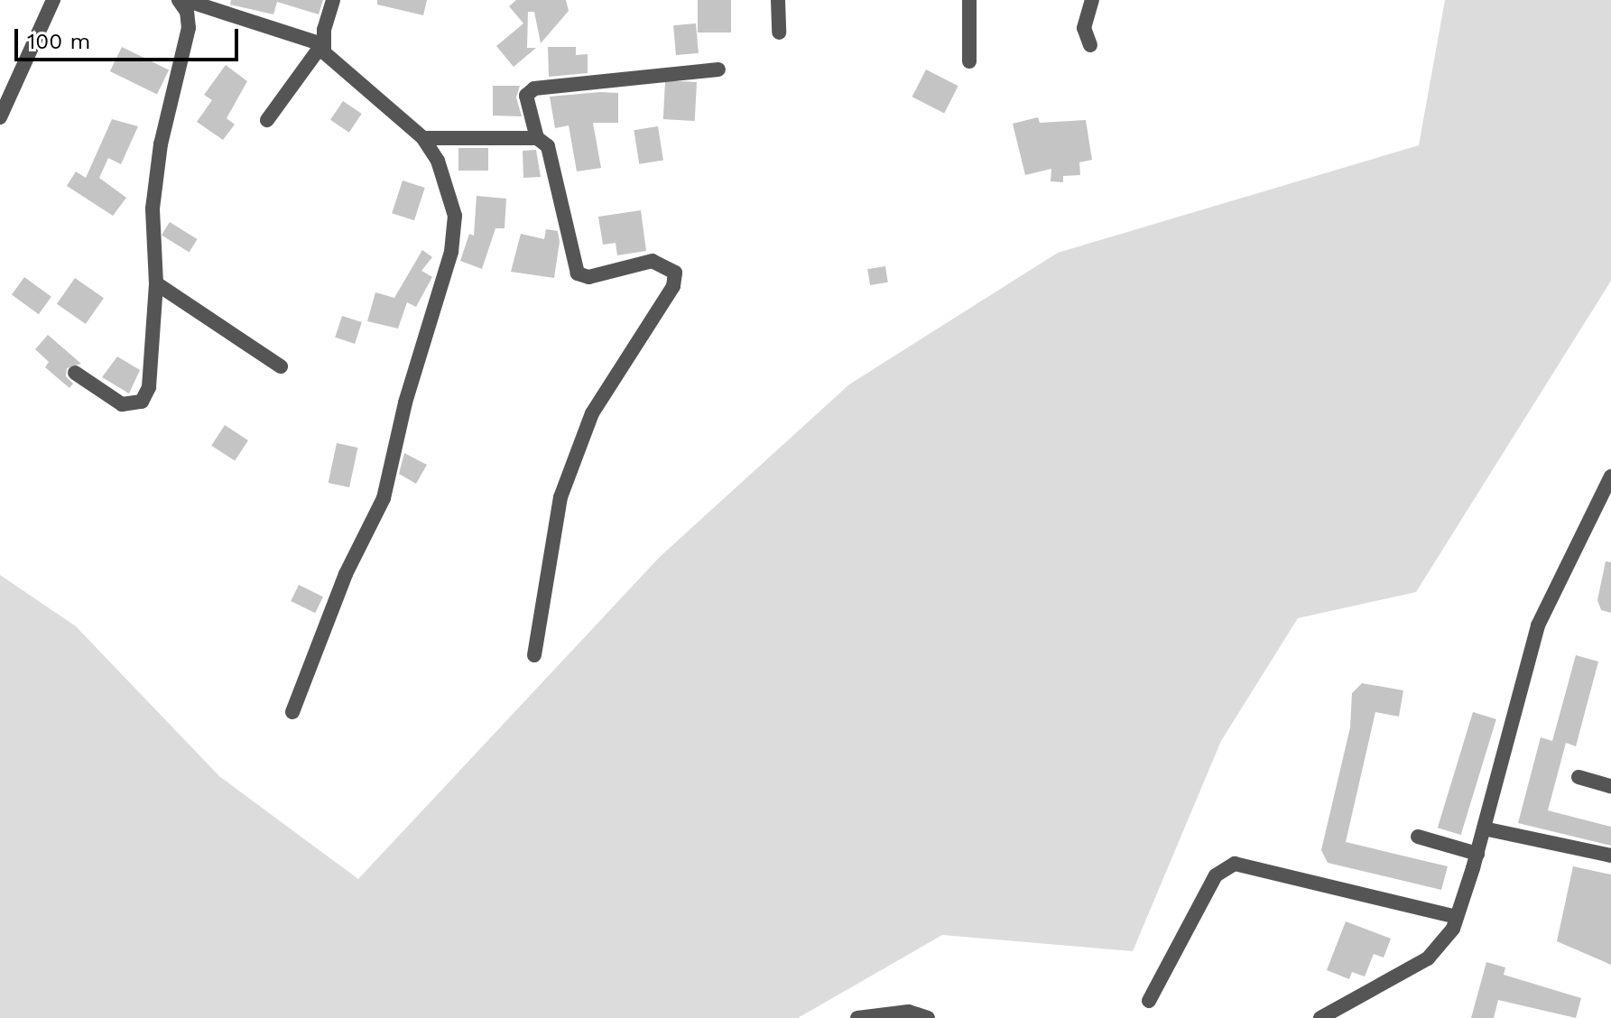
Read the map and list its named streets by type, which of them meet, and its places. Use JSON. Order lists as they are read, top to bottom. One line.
{"scale_bar":"100 m"}
